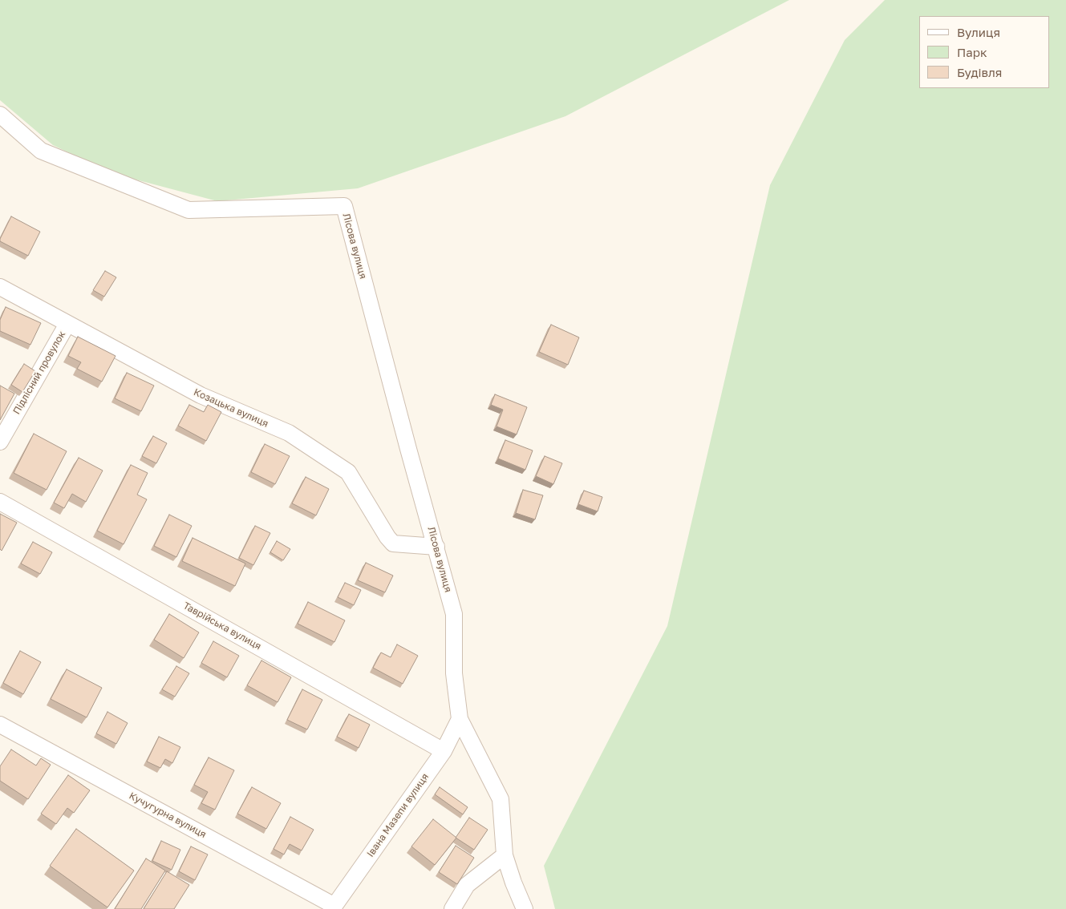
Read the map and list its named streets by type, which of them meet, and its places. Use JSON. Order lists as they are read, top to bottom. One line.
{"streets":{"street":["Лісова вулиця","Підлісний провулок","Козацька вулиця","Таврійська вулиця","Кучугурна вулиця","Івана Мазепи вулиця"]},"crossings":[["Лісова вулиця","Козацька вулиця"],["Лісова вулиця","Івана Мазепи вулиця"],["Підлісний провулок","Козацька вулиця"],["Таврійська вулиця","Івана Мазепи вулиця"],["Кучугурна вулиця","Івана Мазепи вулиця"]],"legend":["Вулиця","Парк","Будівля"]}
